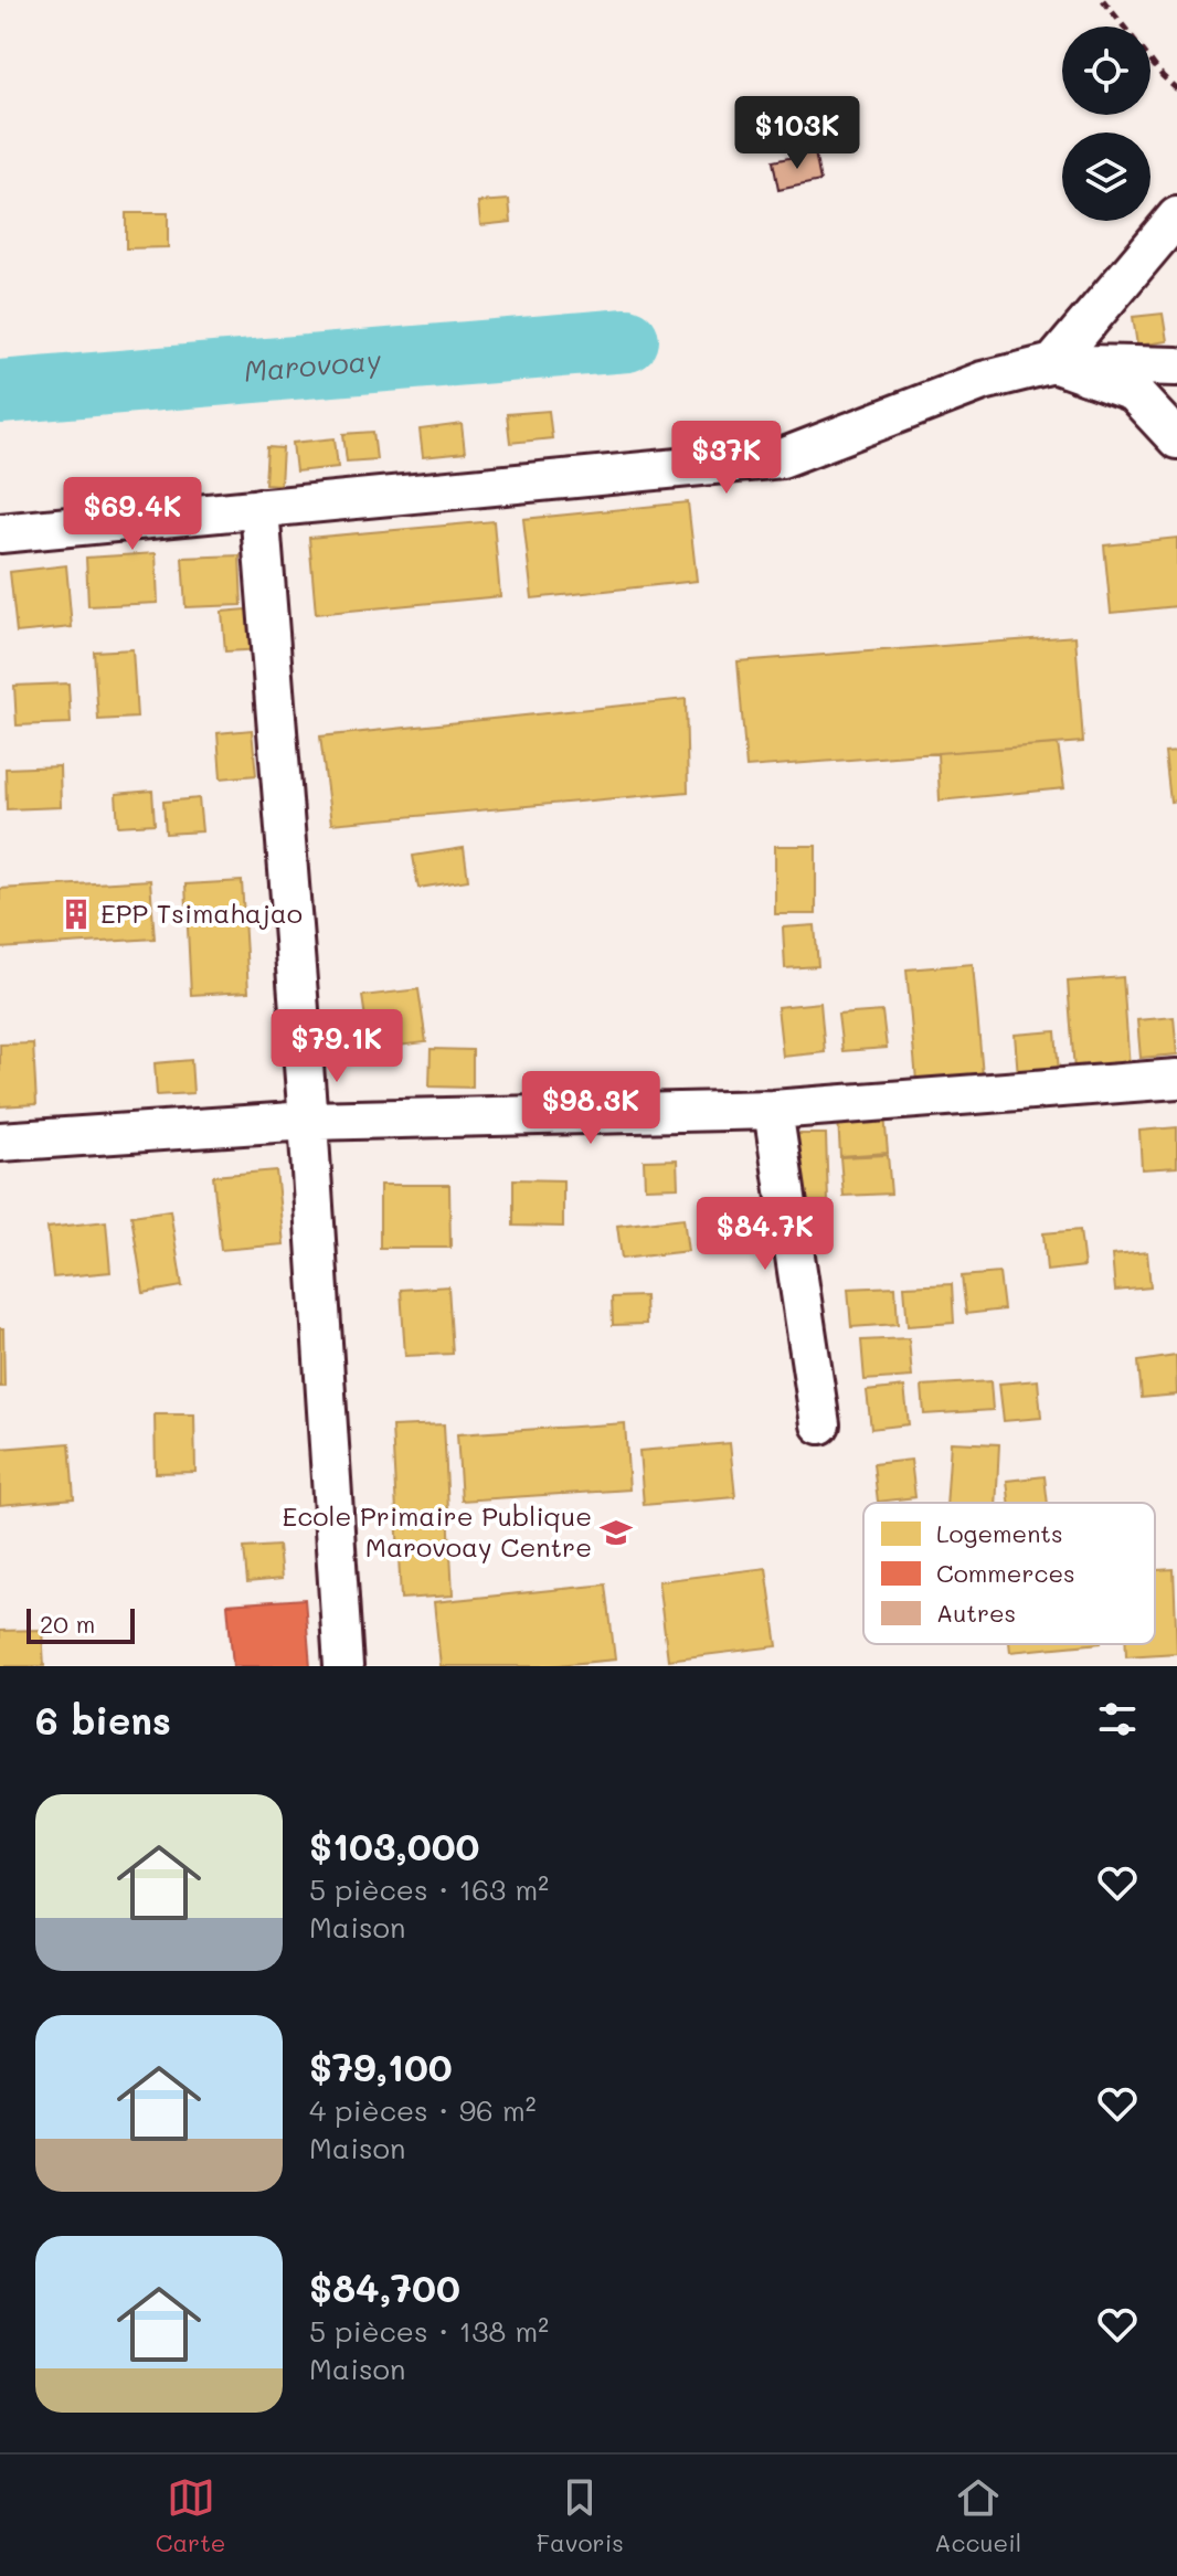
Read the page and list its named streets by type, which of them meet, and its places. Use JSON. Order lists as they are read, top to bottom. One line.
{"water":["Marovoay"],"places":{"building":["EPP Tsimahajao"],"school or university":["Ecole Primaire Publique Marovoay Centre"]},"legend":["Logements","Commerces","Autres"],"scale_bar":"20 m","page":{"price":["$103K","$37K","$69.4K","$79.1K","$98.3K","$84.7K"],"scale":"20 m","heading":"6 biens","list":[{"name":"$103,000","note":"5 pièces · 163 m² · Maison"},{"name":"$79,100","note":"4 pièces · 96 m² · Maison"},{"name":"$84,700","note":"5 pièces · 138 m² · Maison"}],"tabs":["Carte","Favoris","Accueil"]}}
